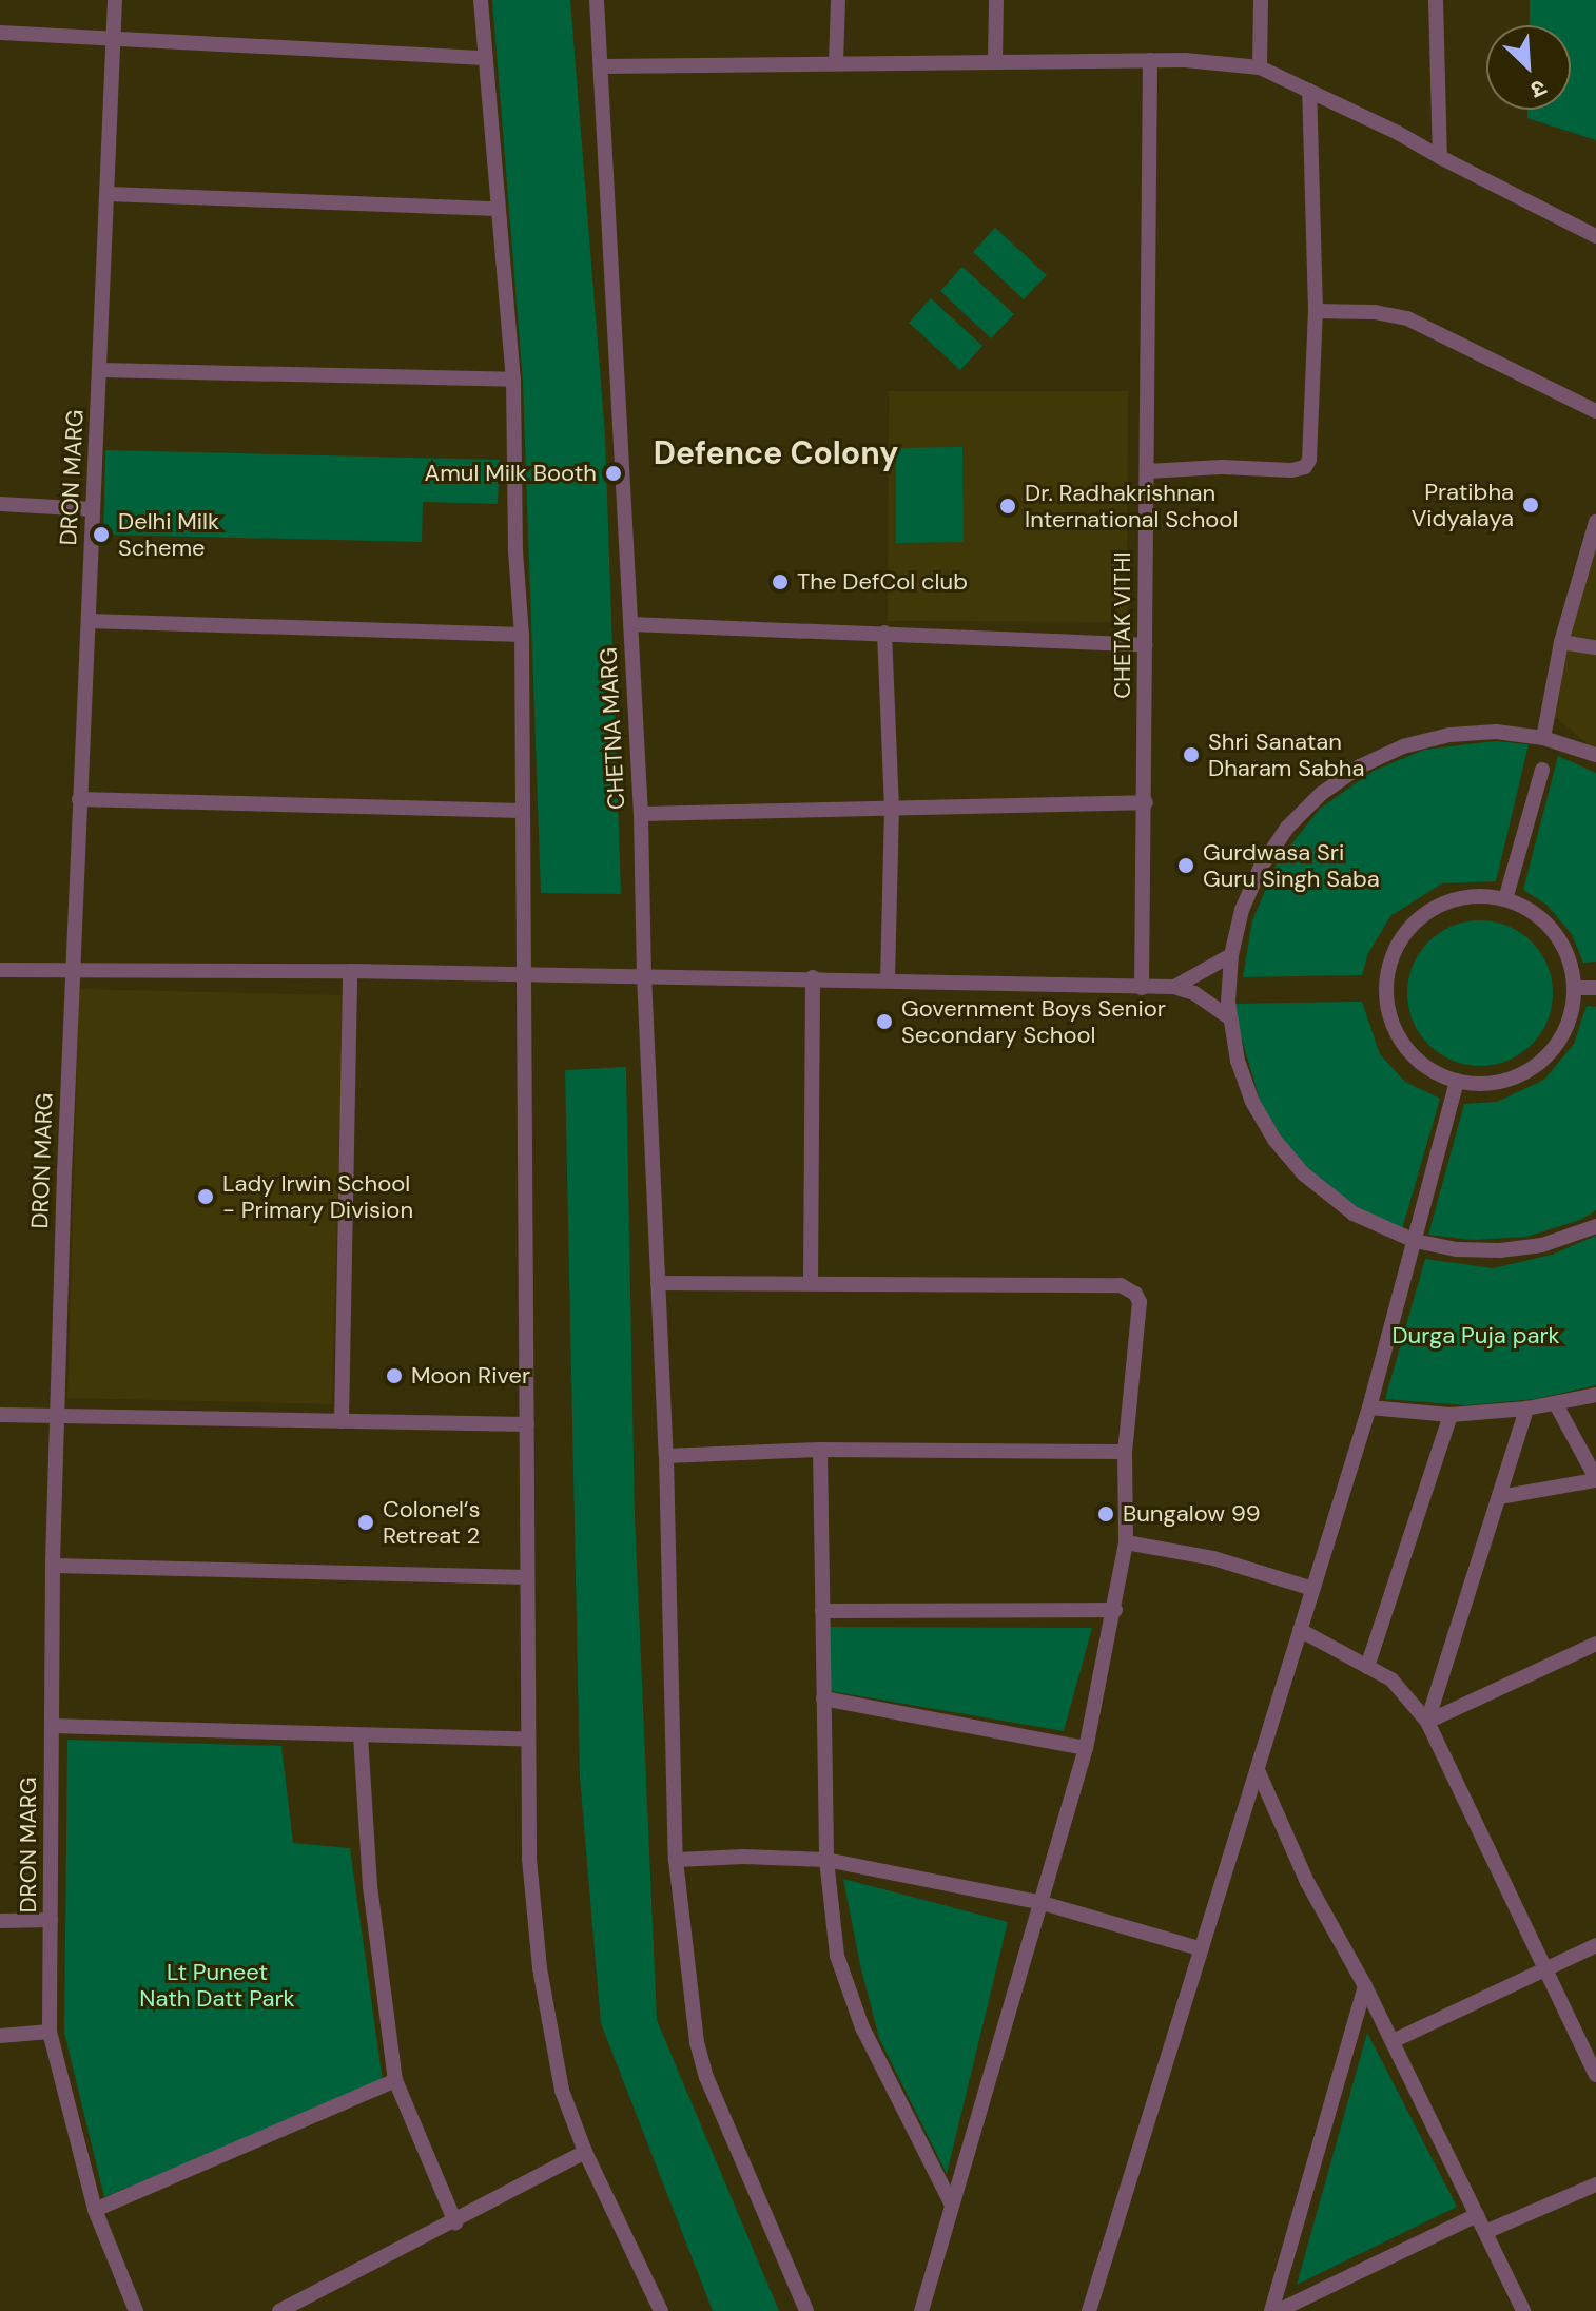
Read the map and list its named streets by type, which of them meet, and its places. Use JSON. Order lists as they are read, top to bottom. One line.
{"streets":{"street":["DRON MARG","CHETAK VITHI","CHETNA MARG"]},"districts":["Defence Colony"],"parks":["Durga Puja park","Lt Puneet Nath Datt Park"],"places":["Amul Milk Booth","Pratibha Vidyalaya","Dr. Radhakrishnan International School","Delhi Milk Scheme","The DefCol club","Shri Sanatan Dharam Sabha","Gurdwasa Sri Guru Singh Saba","Government Boys Senior Secondary School","Lady Irwin School - Primary Division","Moon River","Bungalow 99","Colonel‘s Retreat 2"],"north":"bottom right"}
